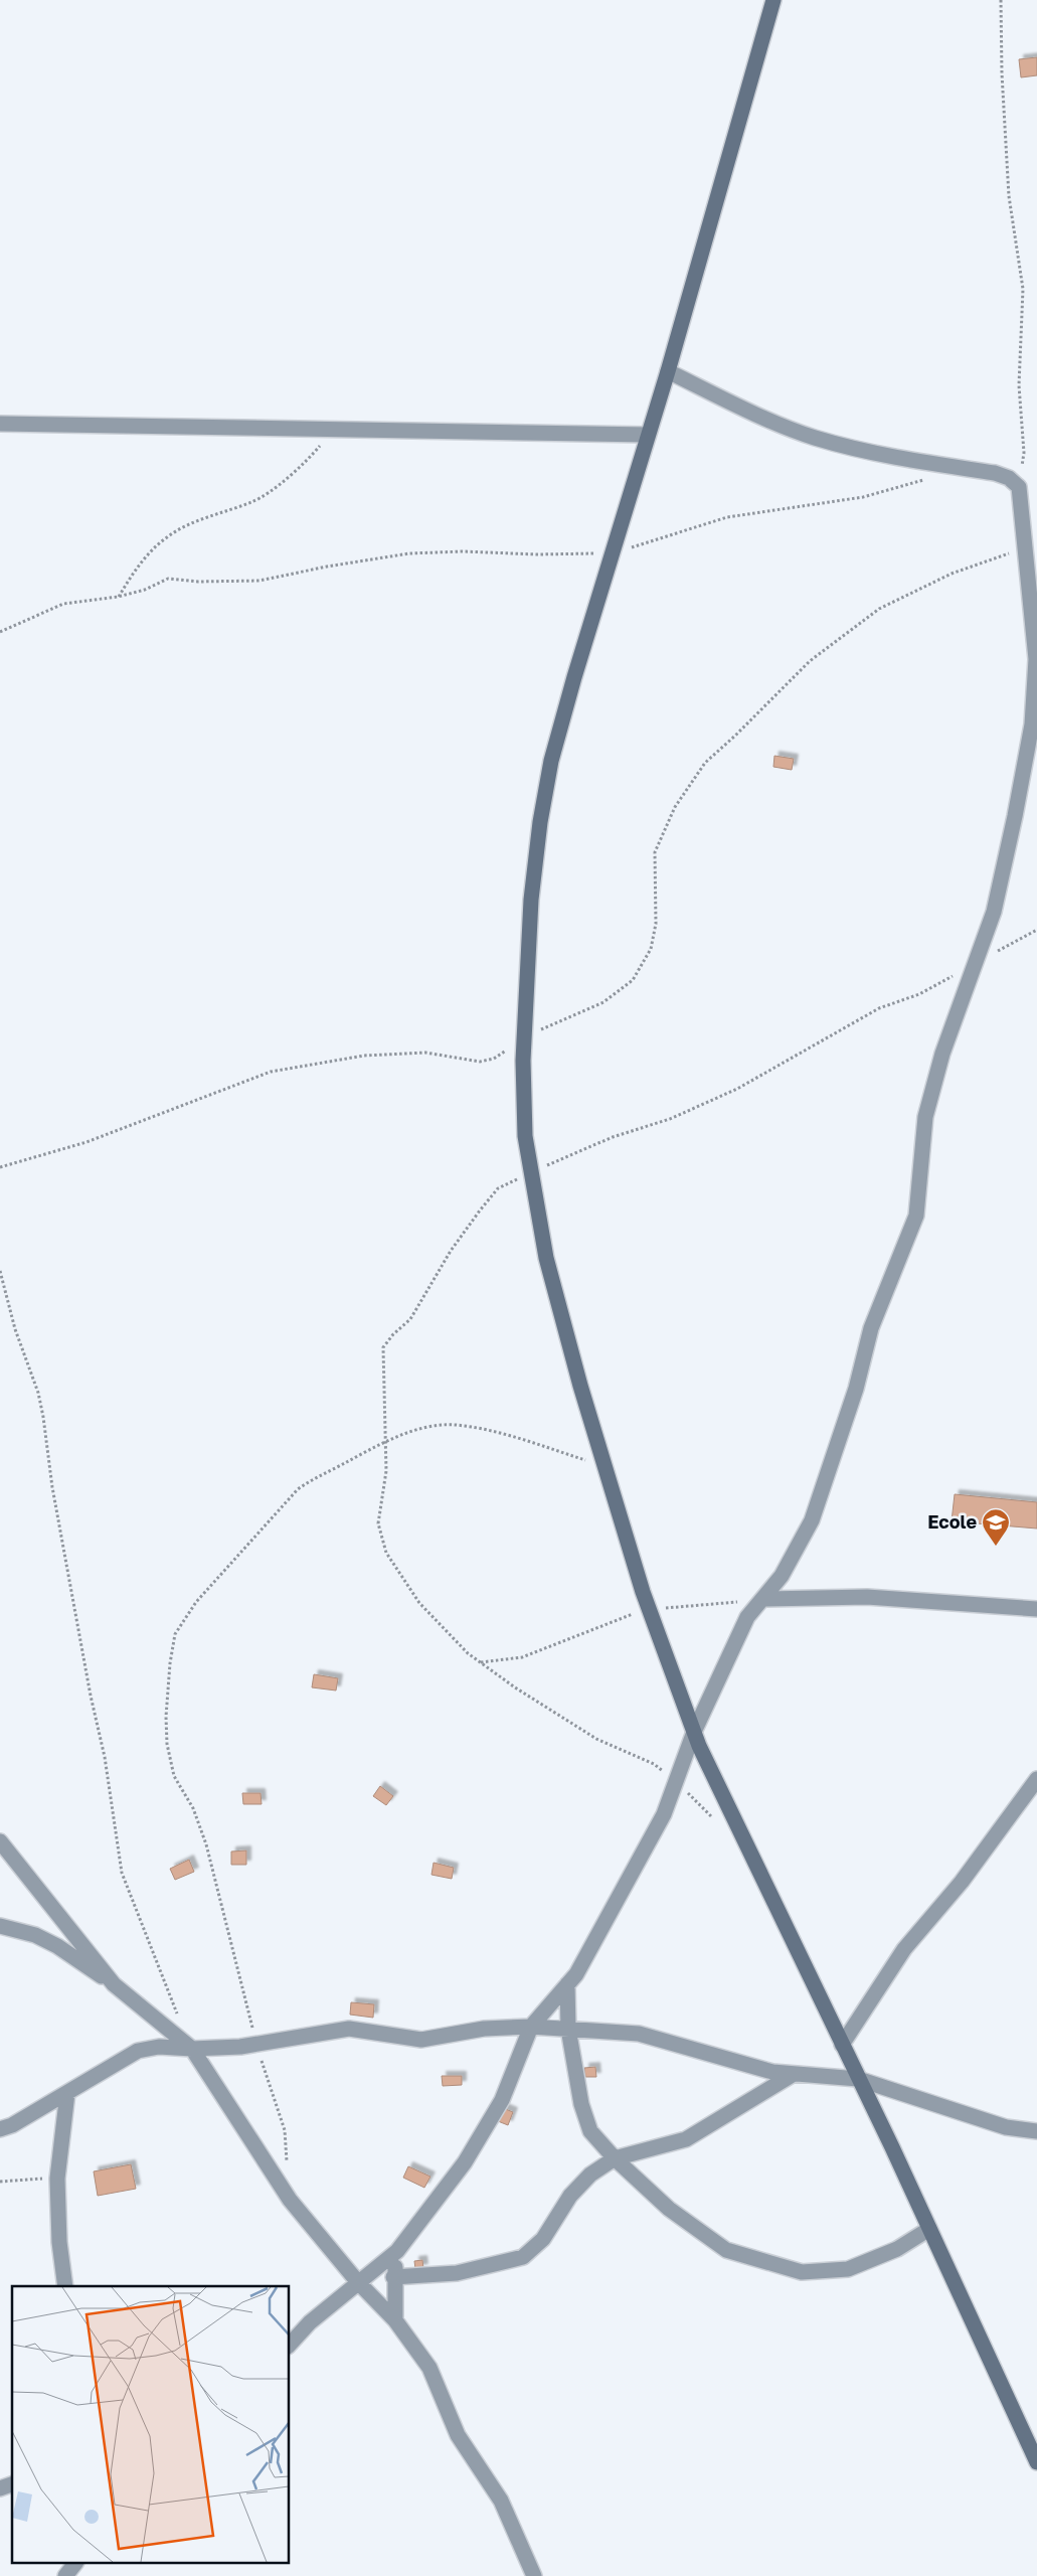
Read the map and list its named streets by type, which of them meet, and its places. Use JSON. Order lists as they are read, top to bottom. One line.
{"places":{"school or university":["Ecole"]}}
